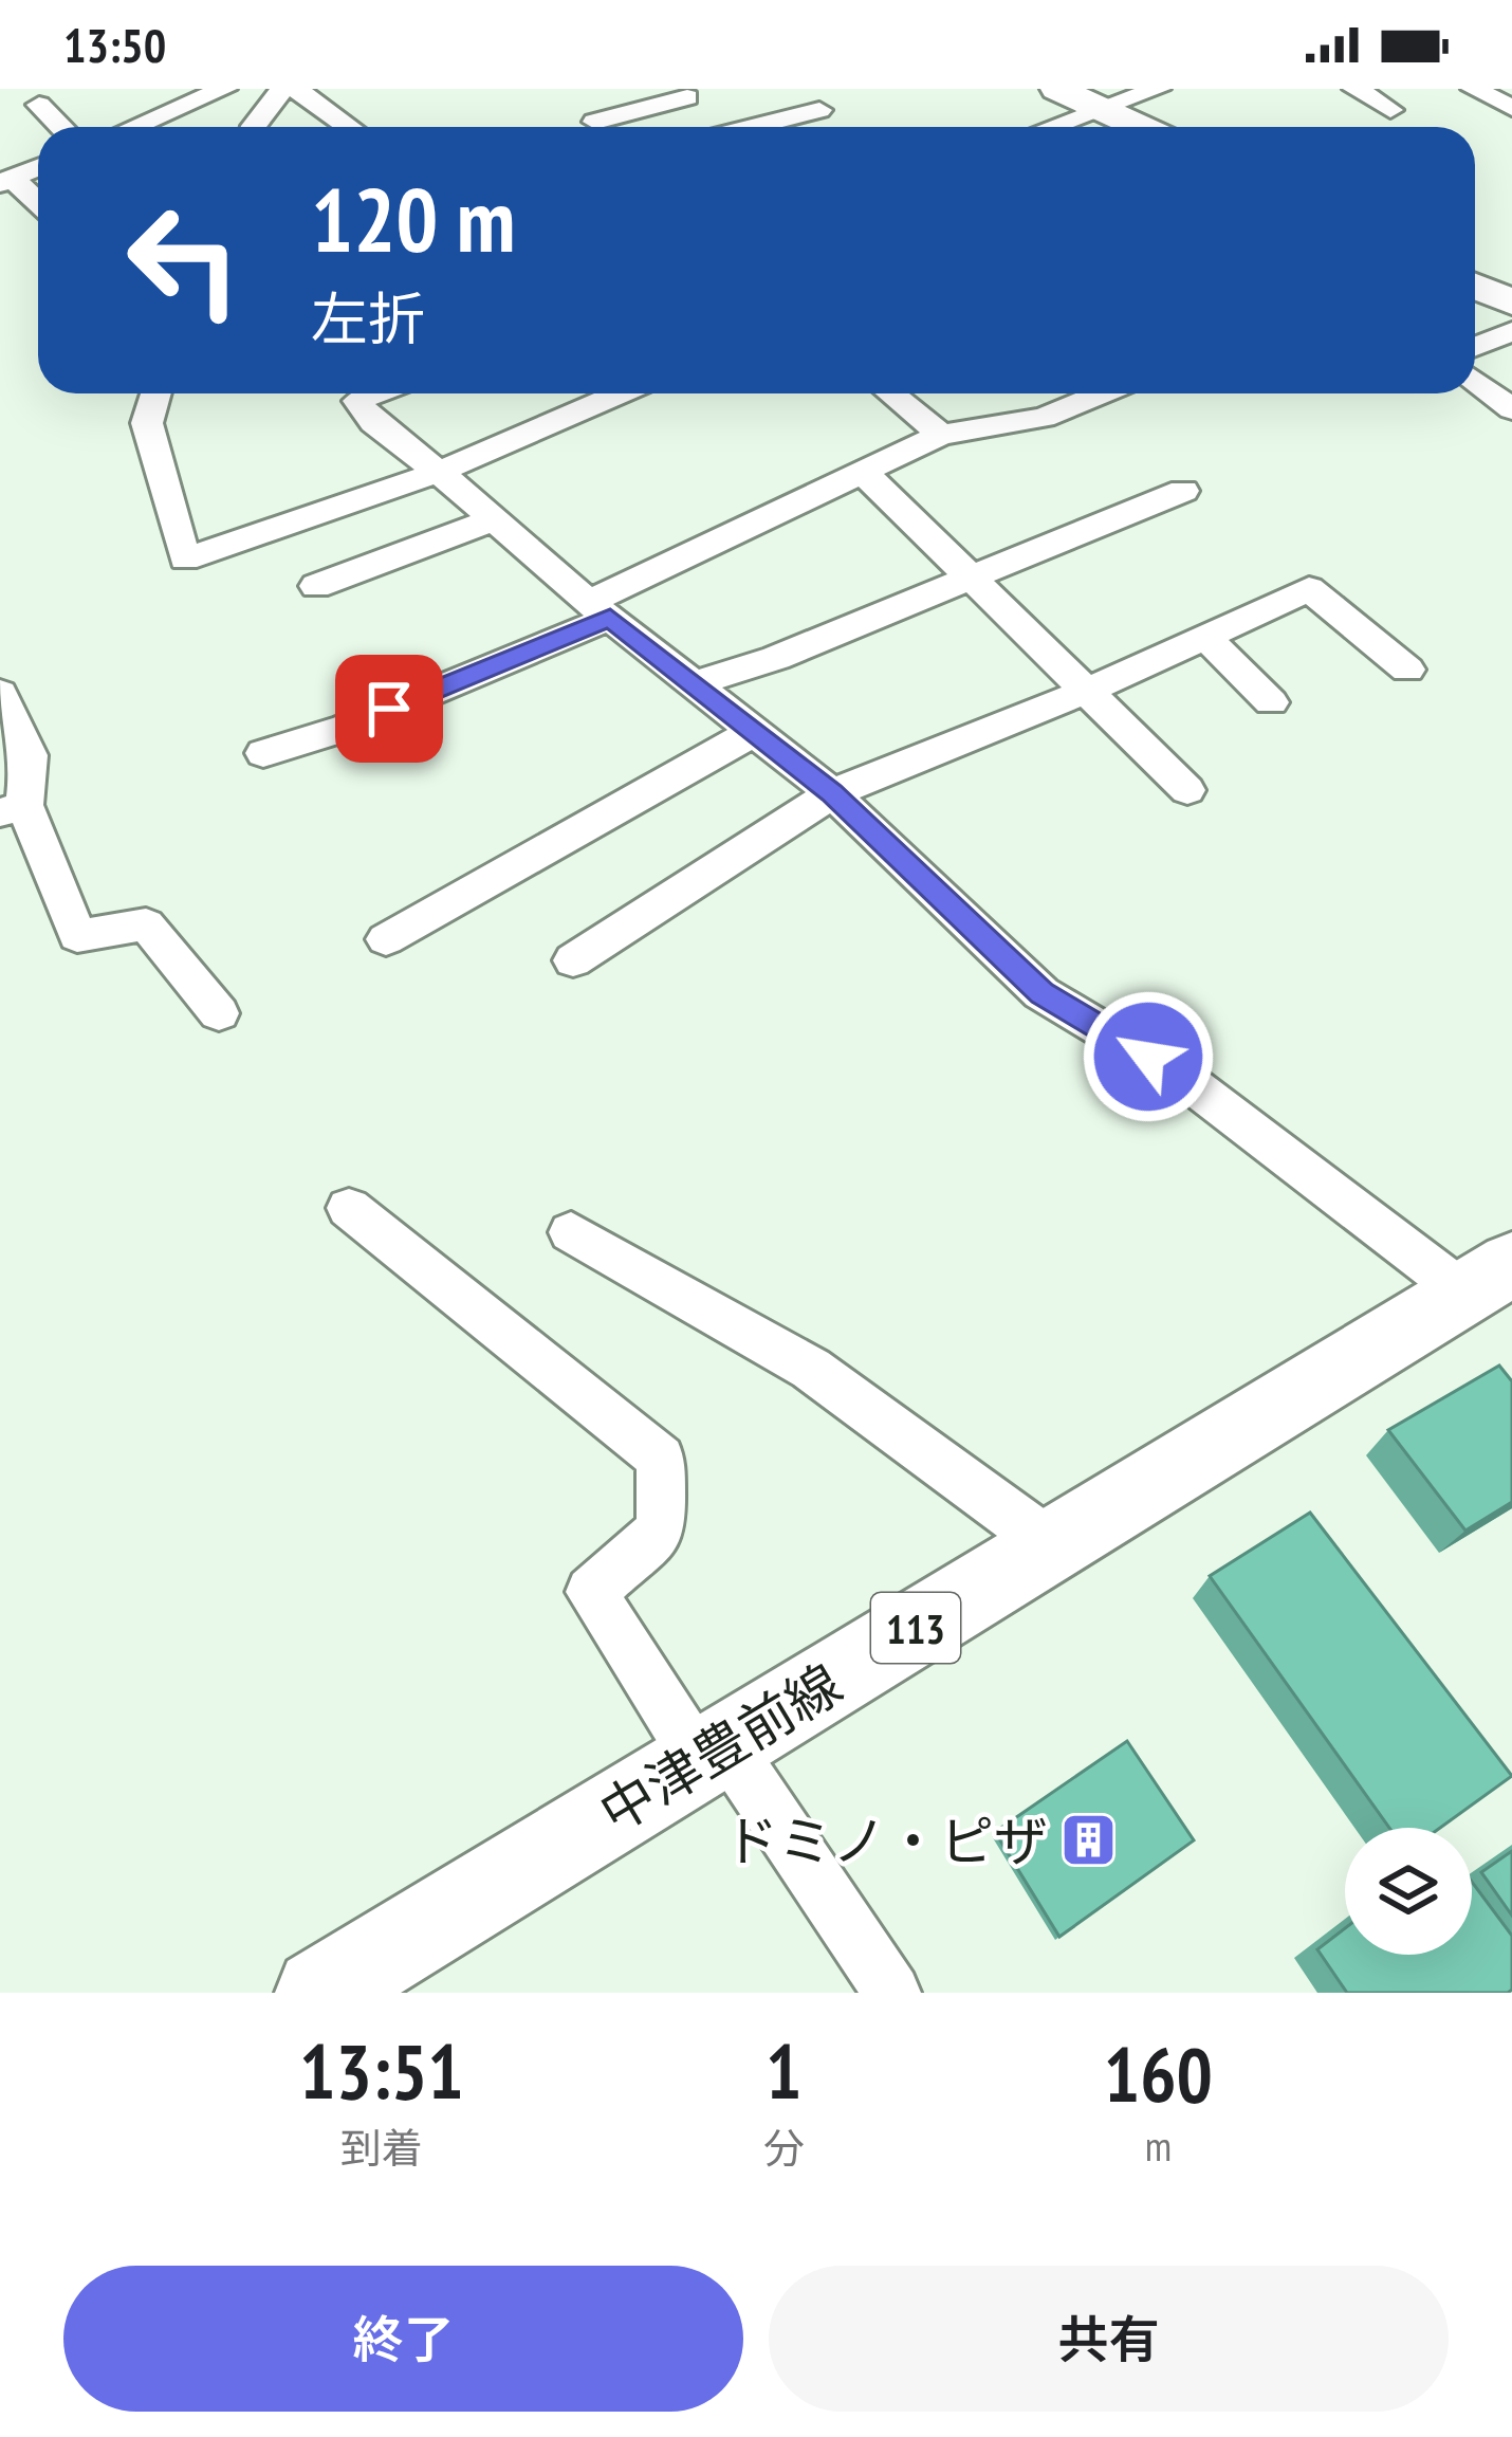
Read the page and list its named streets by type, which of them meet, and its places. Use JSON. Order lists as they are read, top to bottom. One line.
{"streets":{"main road":["113","中津豊前線"]},"places":{"building":["ドミノ・ピザ"]},"page":{"status":"13:50","turn":["120 m","左折"],"eta":["13:51","到着","1","分","160","m"],"buttons":["終了","共有"]}}
